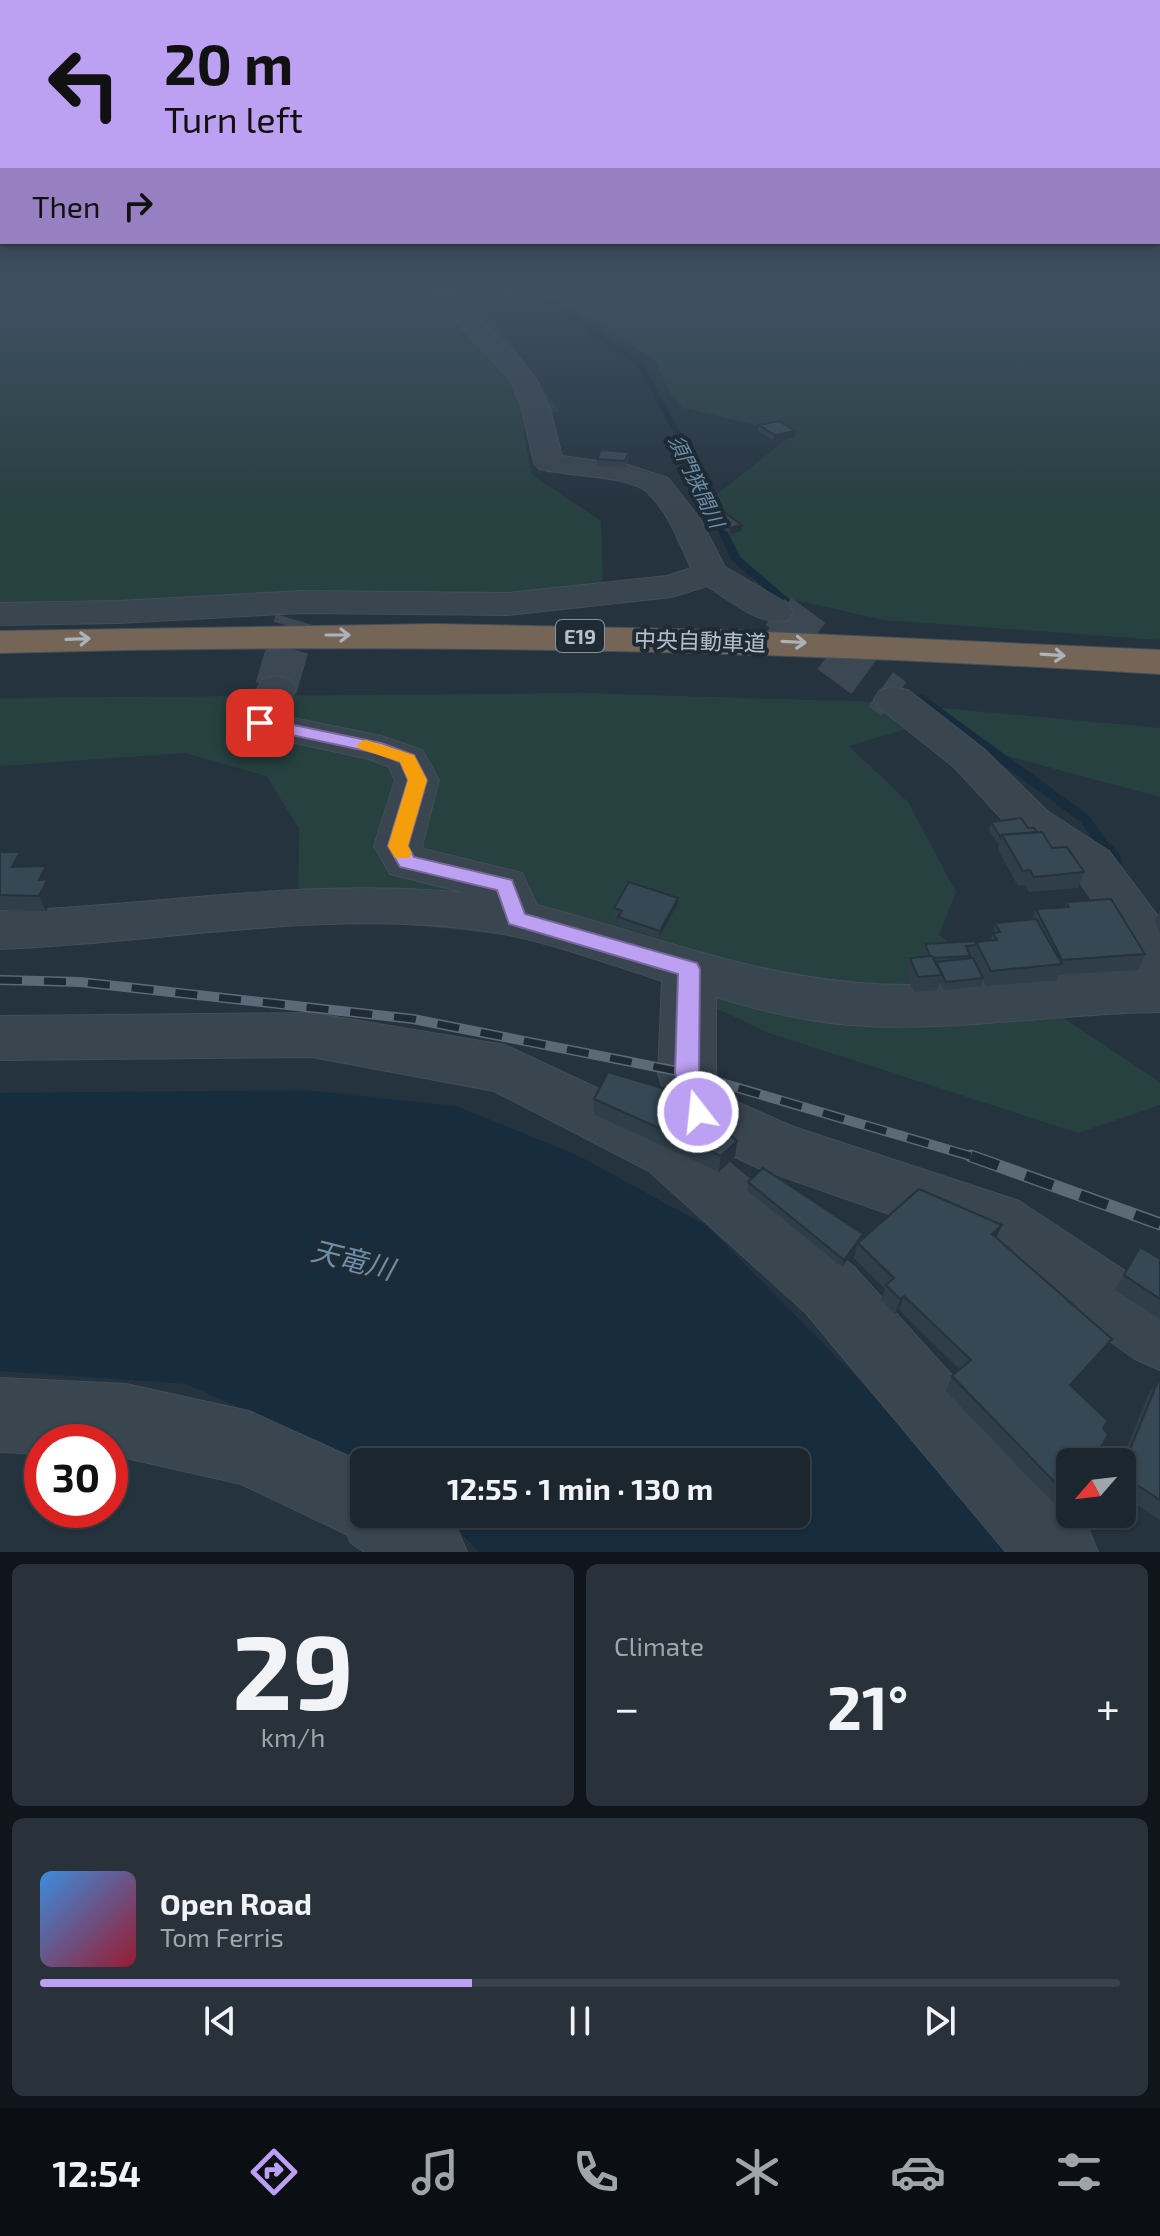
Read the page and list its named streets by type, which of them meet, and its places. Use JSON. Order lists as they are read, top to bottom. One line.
{"streets":{"highway":["E19","中央自動車道"]},"water":["須門狭間川","天竜川"],"north":"bottom left","page":{"turn":["20 m","Turn left"],"then":"Then","limit":"30","trip":"12:55 · 1 min · 130 m","tile":[["29","km/h"],"Climate"],"heat":["−","21°","+"],"song":["Open Road","Tom Ferris"],"tabs":"12:54"}}
